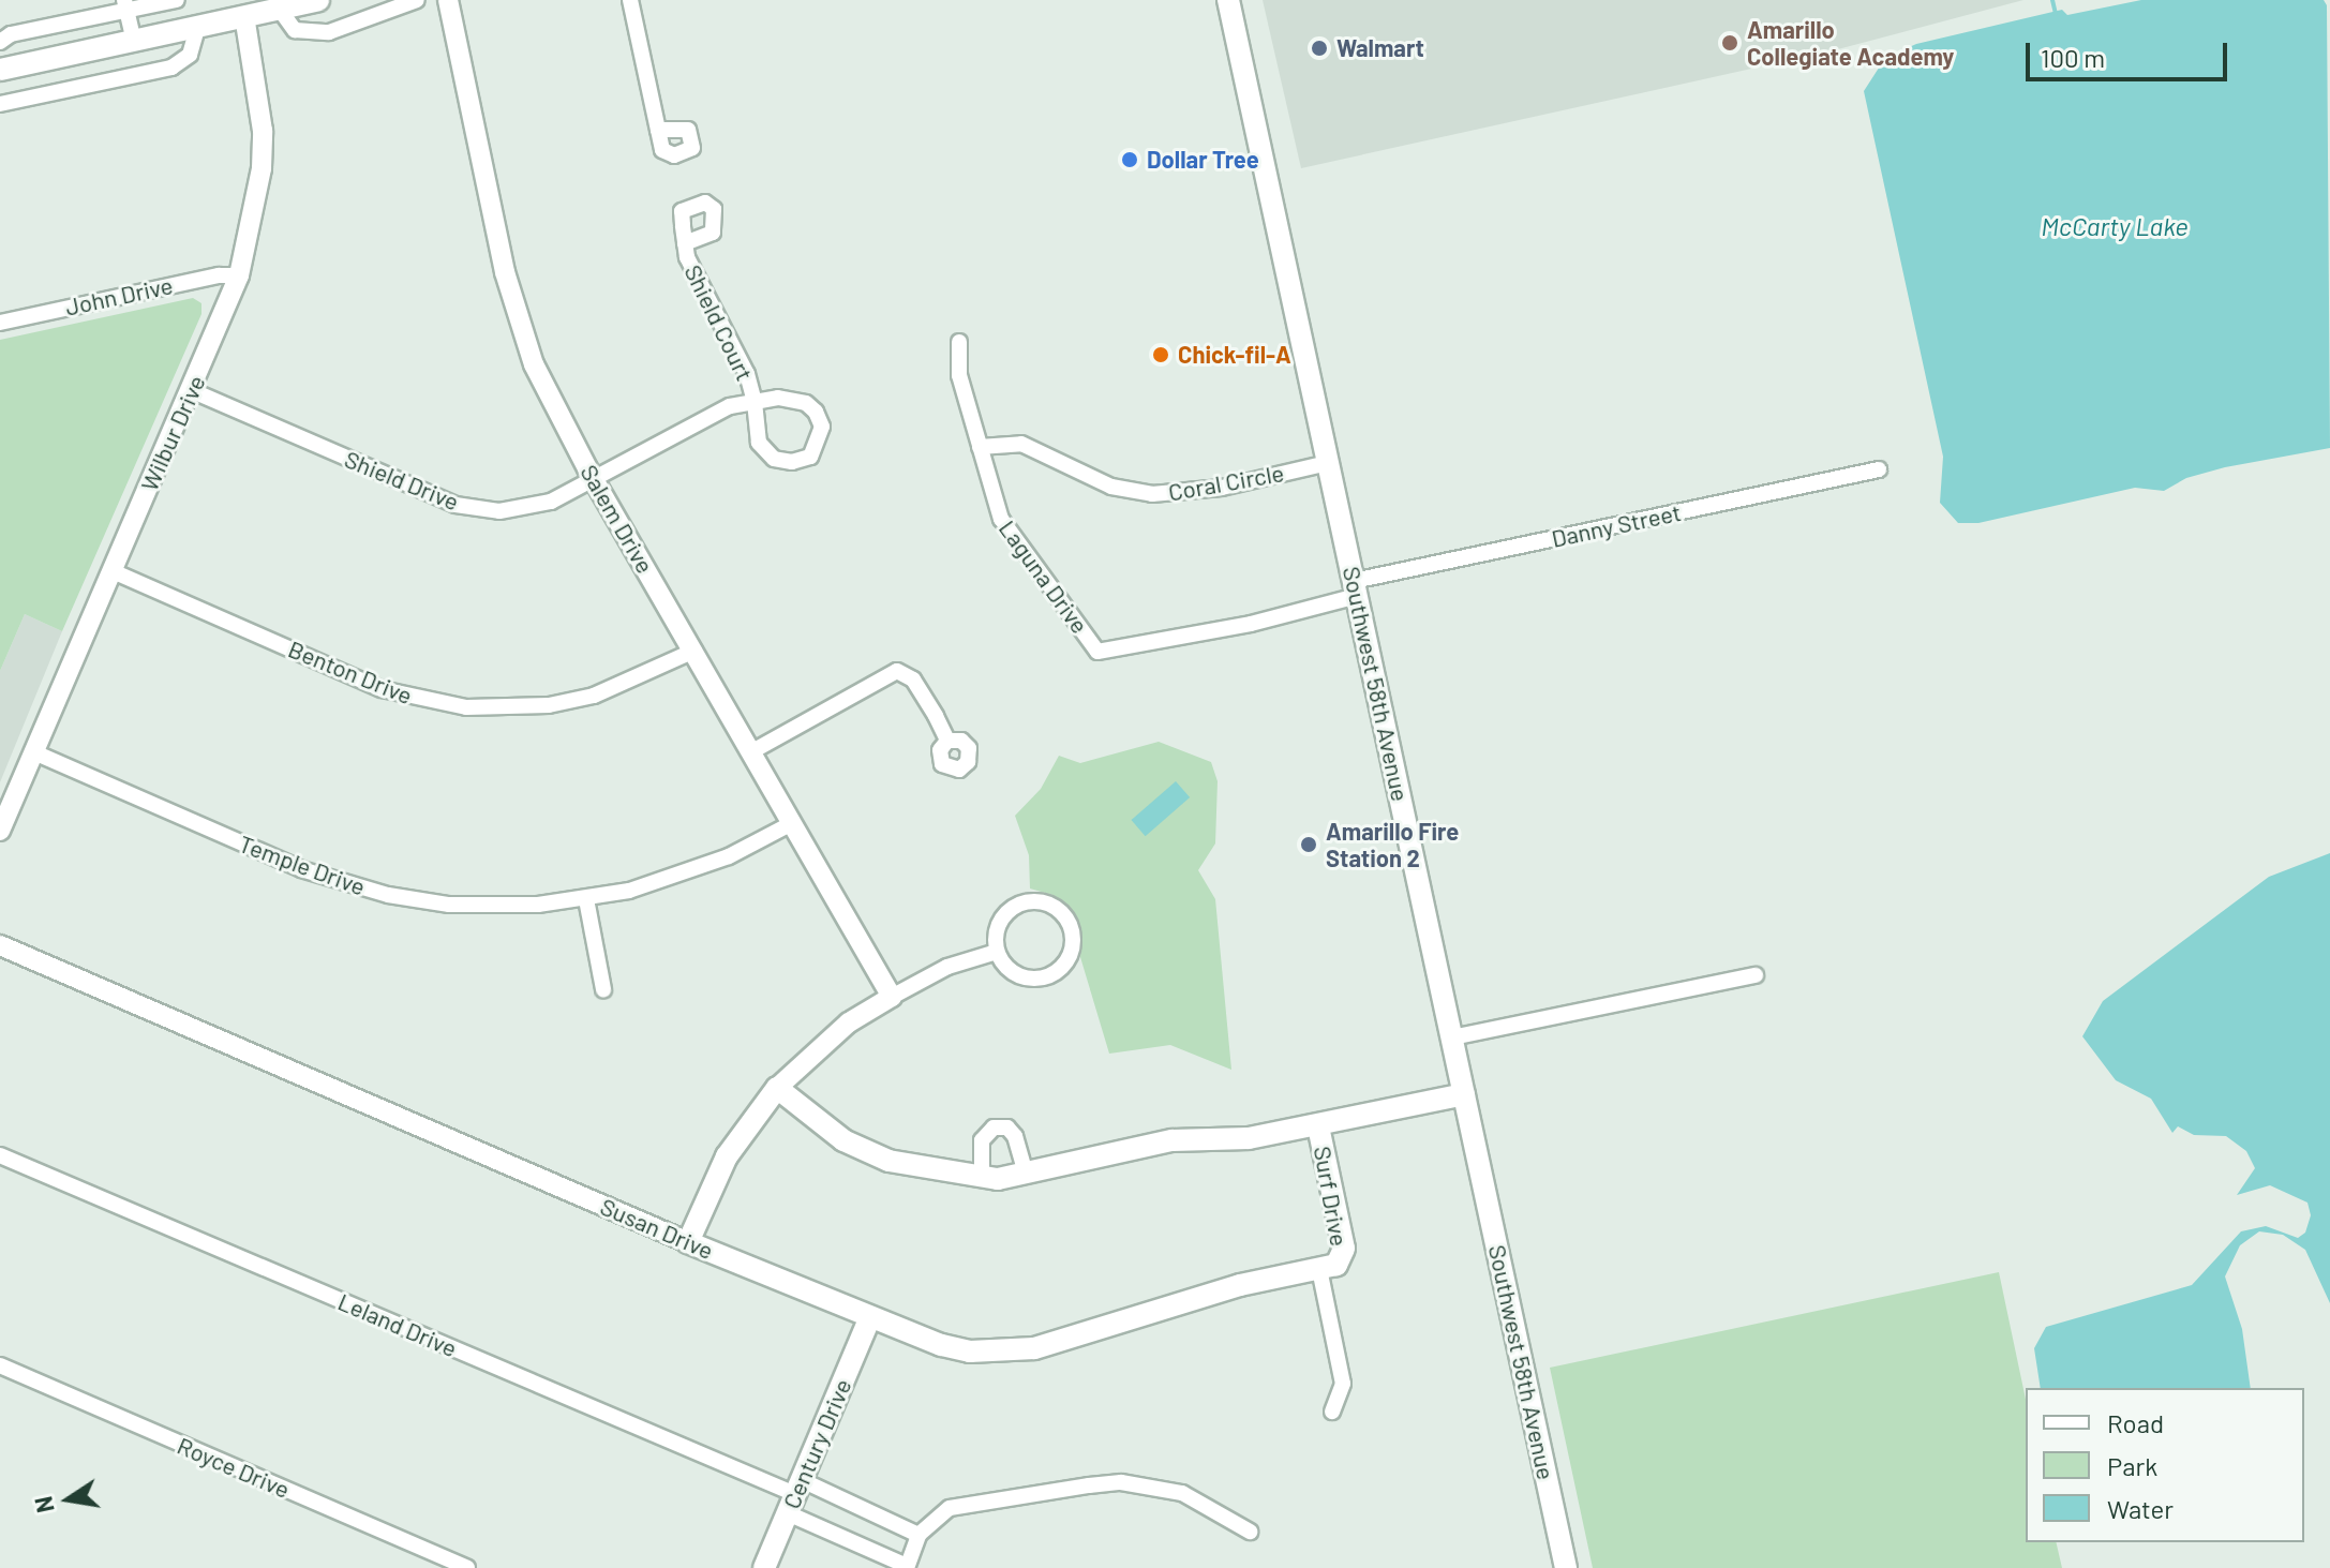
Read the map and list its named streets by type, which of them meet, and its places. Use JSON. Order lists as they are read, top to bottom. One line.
{"streets":{"main road":["Southwest 58th Avenue","Surf Drive","Susan Drive","Century Drive"],"street":["John Drive","Shield Court","Wilbur Drive","Shield Drive","Coral Circle","Salem Drive","Danny Street","Laguna Drive","Benton Drive","Temple Drive","Leland Drive","Royce Drive"]},"crossings":[["John Drive","Wilbur Drive"],["Shield Court","Shield Drive"],["Wilbur Drive","Shield Drive"],["Wilbur Drive","Benton Drive"],["Wilbur Drive","Temple Drive"],["Shield Drive","Salem Drive"],["Coral Circle","Laguna Drive"],["Coral Circle","Southwest 58th Avenue"],["Salem Drive","Benton Drive"],["Salem Drive","Temple Drive"],["Danny Street","Laguna Drive"],["Danny Street","Southwest 58th Avenue"],["Laguna Drive","Southwest 58th Avenue"],["Surf Drive","Susan Drive"],["Susan Drive","Century Drive"],["Leland Drive","Century Drive"]],"water":["McCarty Lake"],"places":["Amarillo Collegiate Academy","Walmart","Dollar Tree","Chick-fil-A","Amarillo Fire Station 2"],"legend":["Road","Park","Water"],"scale_bar":"100 m","north":"left"}
